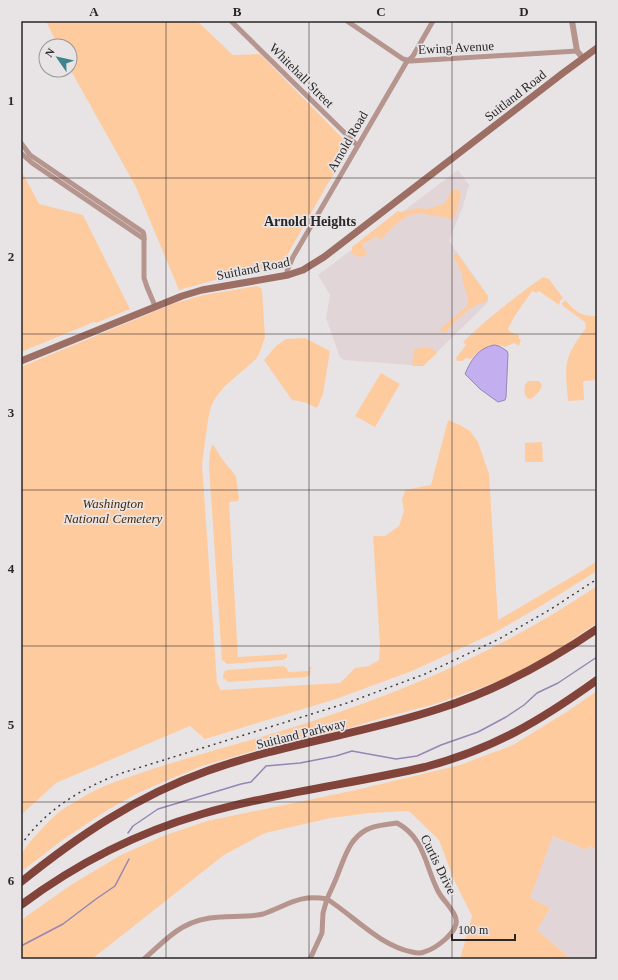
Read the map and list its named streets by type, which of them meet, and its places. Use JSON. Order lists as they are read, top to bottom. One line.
{"streets":{"highway":["Suitland Parkway"],"main road":["Suitland Road"],"street":["Ewing Avenue","Whitehall Street","Arnold Road","Curtis Drive"]},"crossings":[["Ewing Avenue","Arnold Road"],["Whitehall Street","Arnold Road"],["Suitland Road","Arnold Road"]],"districts":["Arnold Heights"],"parks":["Washington National Cemetery"],"scale_bar":"100 m","north":"top left","grid":{"columns":["A","B","C","D"],"rows":["1","2","3","4","5","6"]}}
